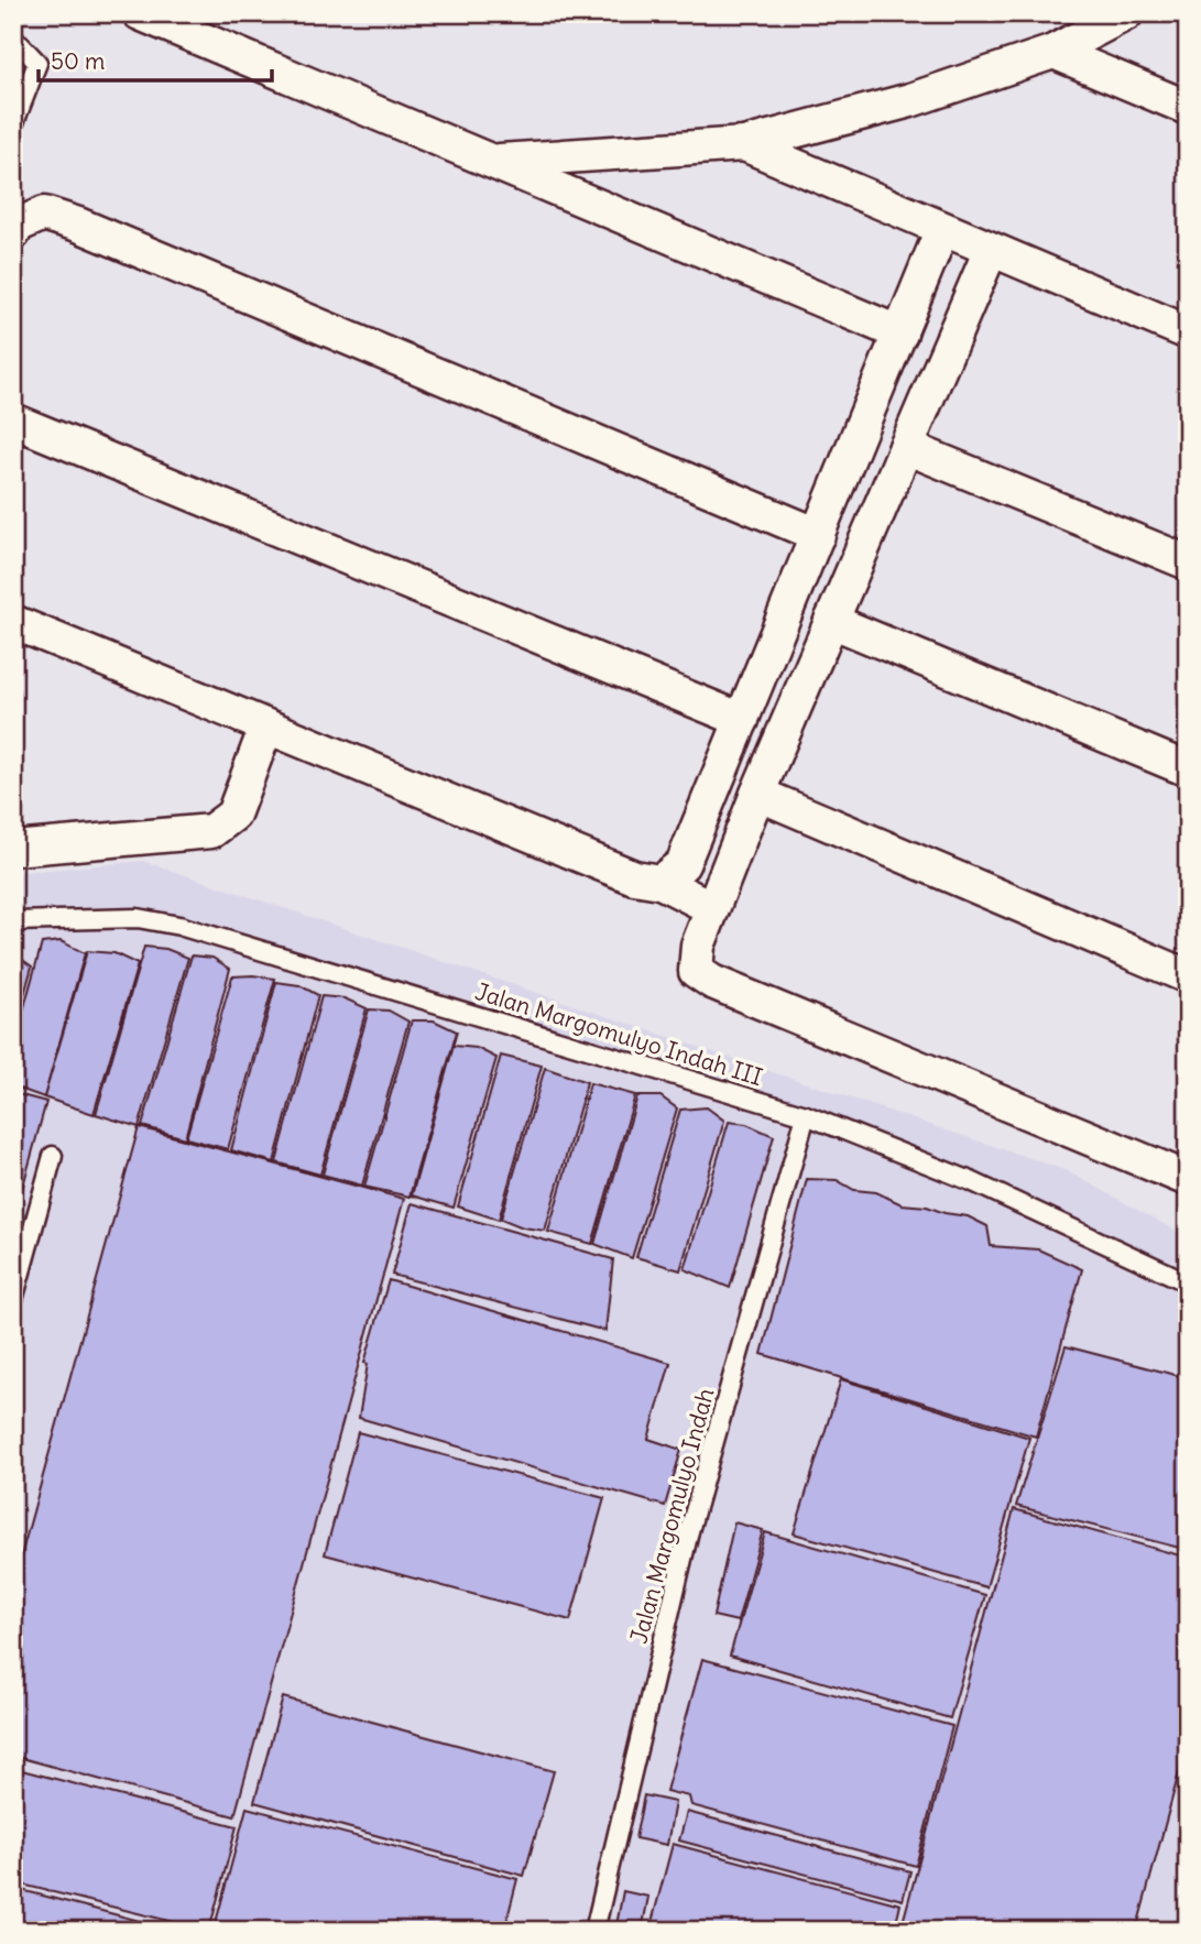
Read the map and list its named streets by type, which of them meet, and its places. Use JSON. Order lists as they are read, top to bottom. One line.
{"streets":{"lane":["Jalan Margomulyo Indah III","Jalan Margomulyo Indah"]},"crossings":[["Jalan Margomulyo Indah III","Jalan Margomulyo Indah"]],"scale_bar":"50 m"}
